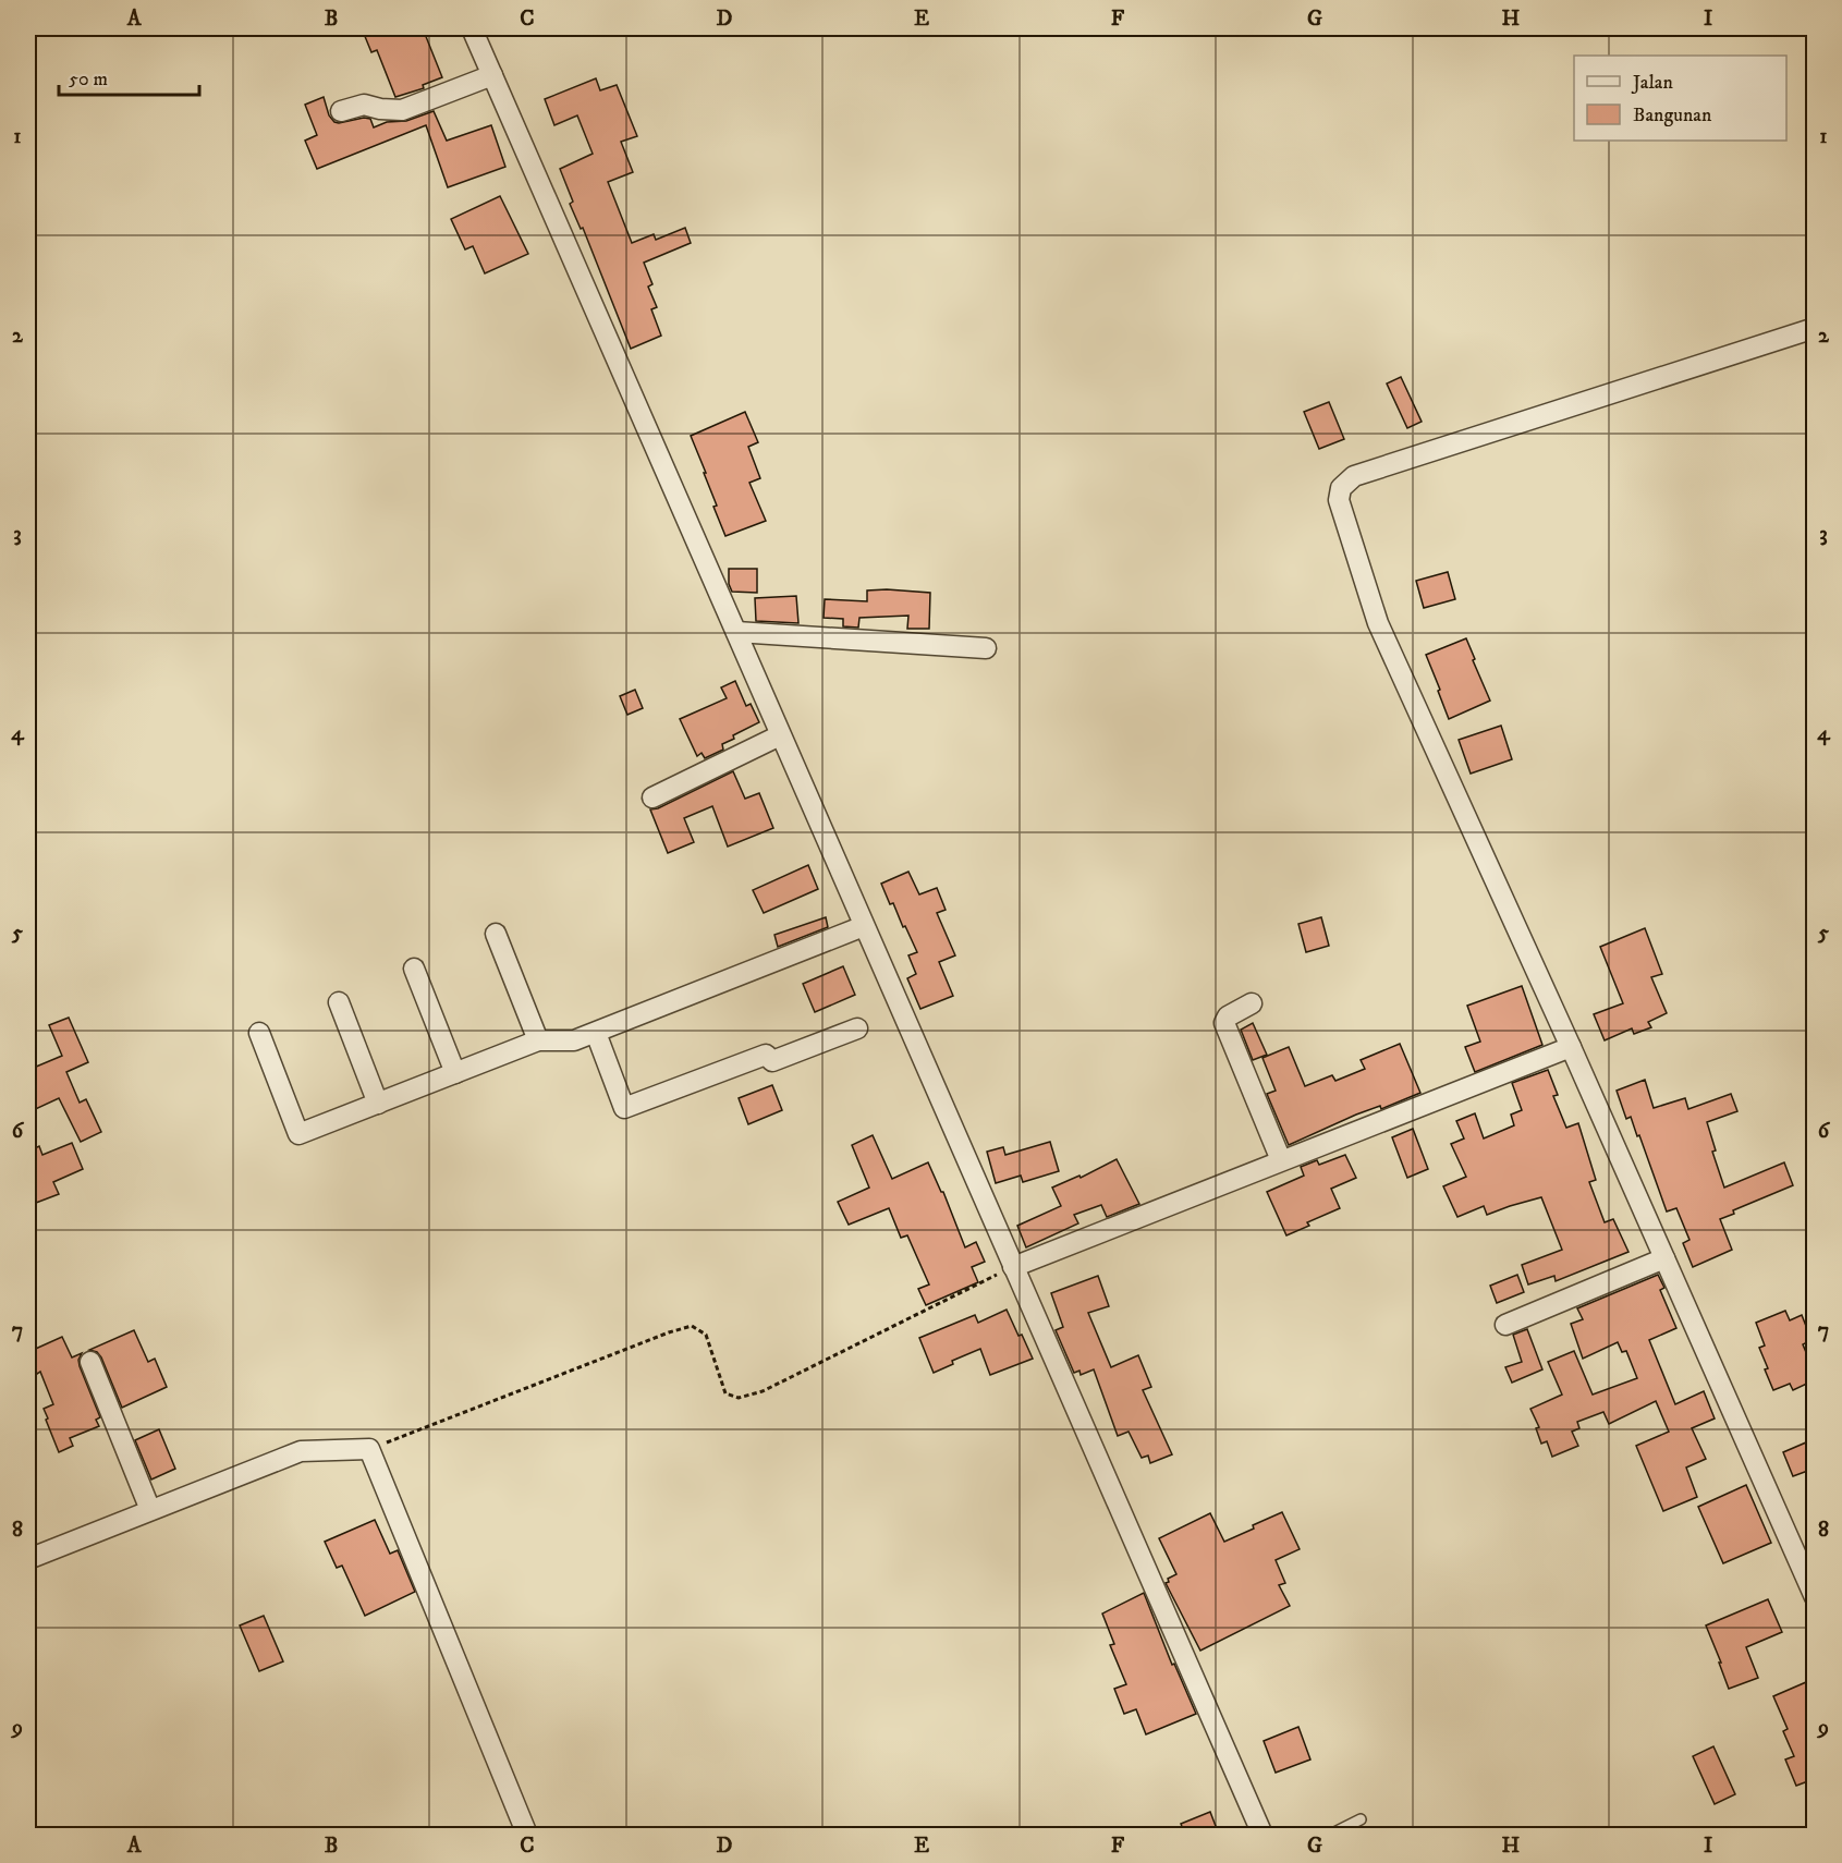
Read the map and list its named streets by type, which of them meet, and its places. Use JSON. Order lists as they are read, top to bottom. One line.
{"legend":["Jalan","Bangunan"],"scale_bar":"50 m","grid":{"columns":["A","B","C","D","E","F","G","H","I"],"rows":["1","2","3","4","5","6","7","8","9"]}}
